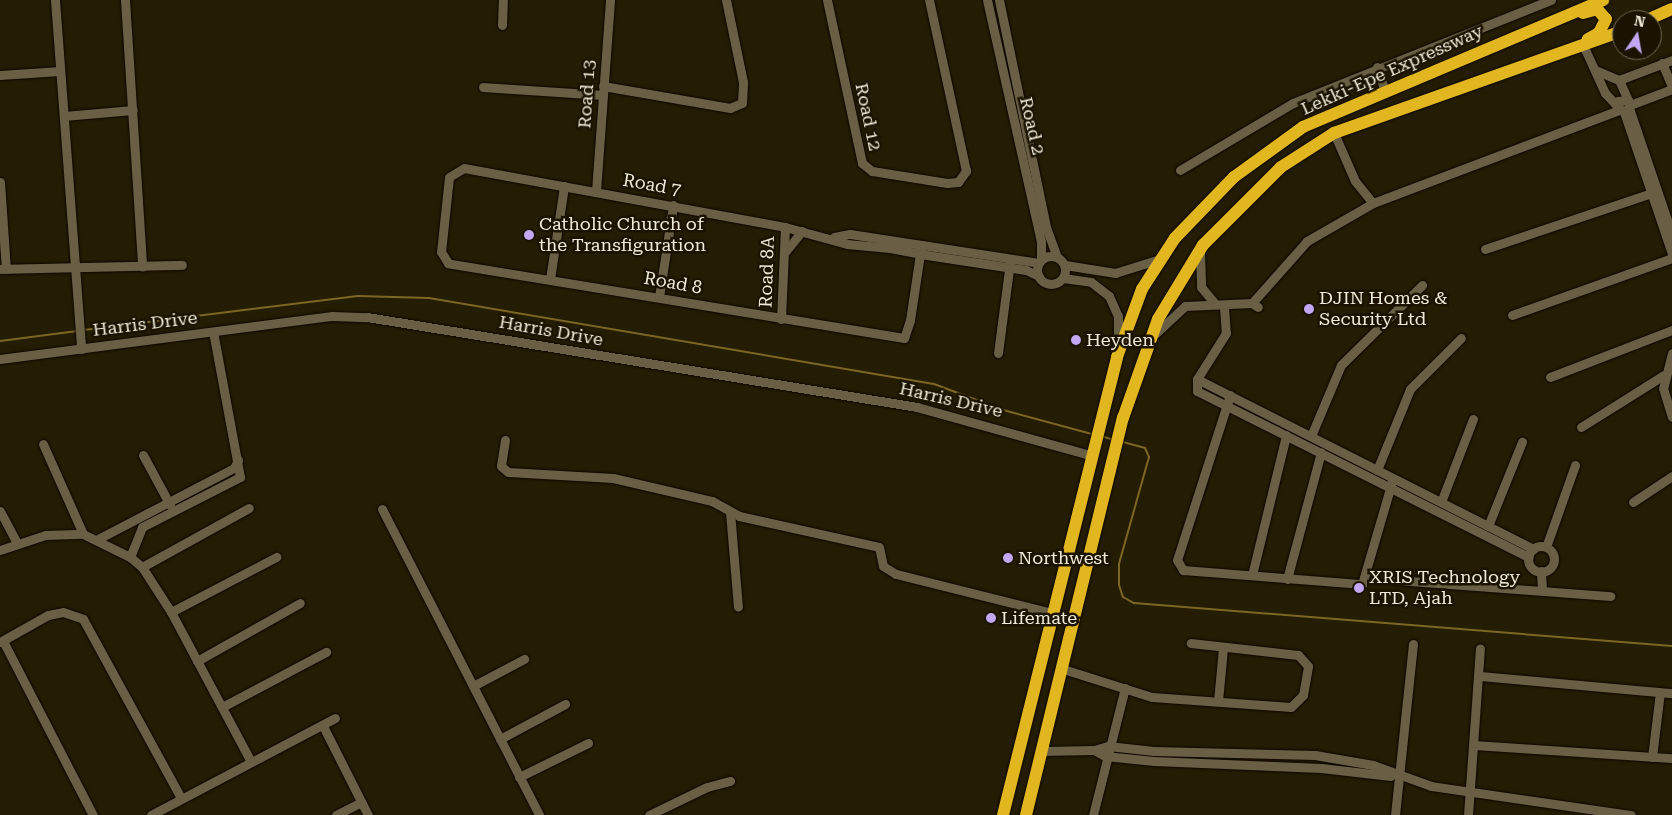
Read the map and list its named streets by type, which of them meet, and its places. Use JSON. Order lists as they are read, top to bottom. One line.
{"streets":{"highway":["Lekki-Epe Expressway"],"street":["Road 13","Road 12","Road 2","Road 7","Road 8A","Road 8","Harris Drive"]},"crossings":[["Lekki-Epe Expressway","Harris Drive"],["Road 13","Road 7"],["Road 2","Road 7"],["Road 7","Road 8A"],["Road 7","Road 8"],["Road 8A","Road 8"]],"places":["Catholic Church of the Transfiguration","DJIN Homes & Security Ltd","Heyden","Northwest","XRIS Technology LTD, Ajah","Lifemate"],"north":"top"}
